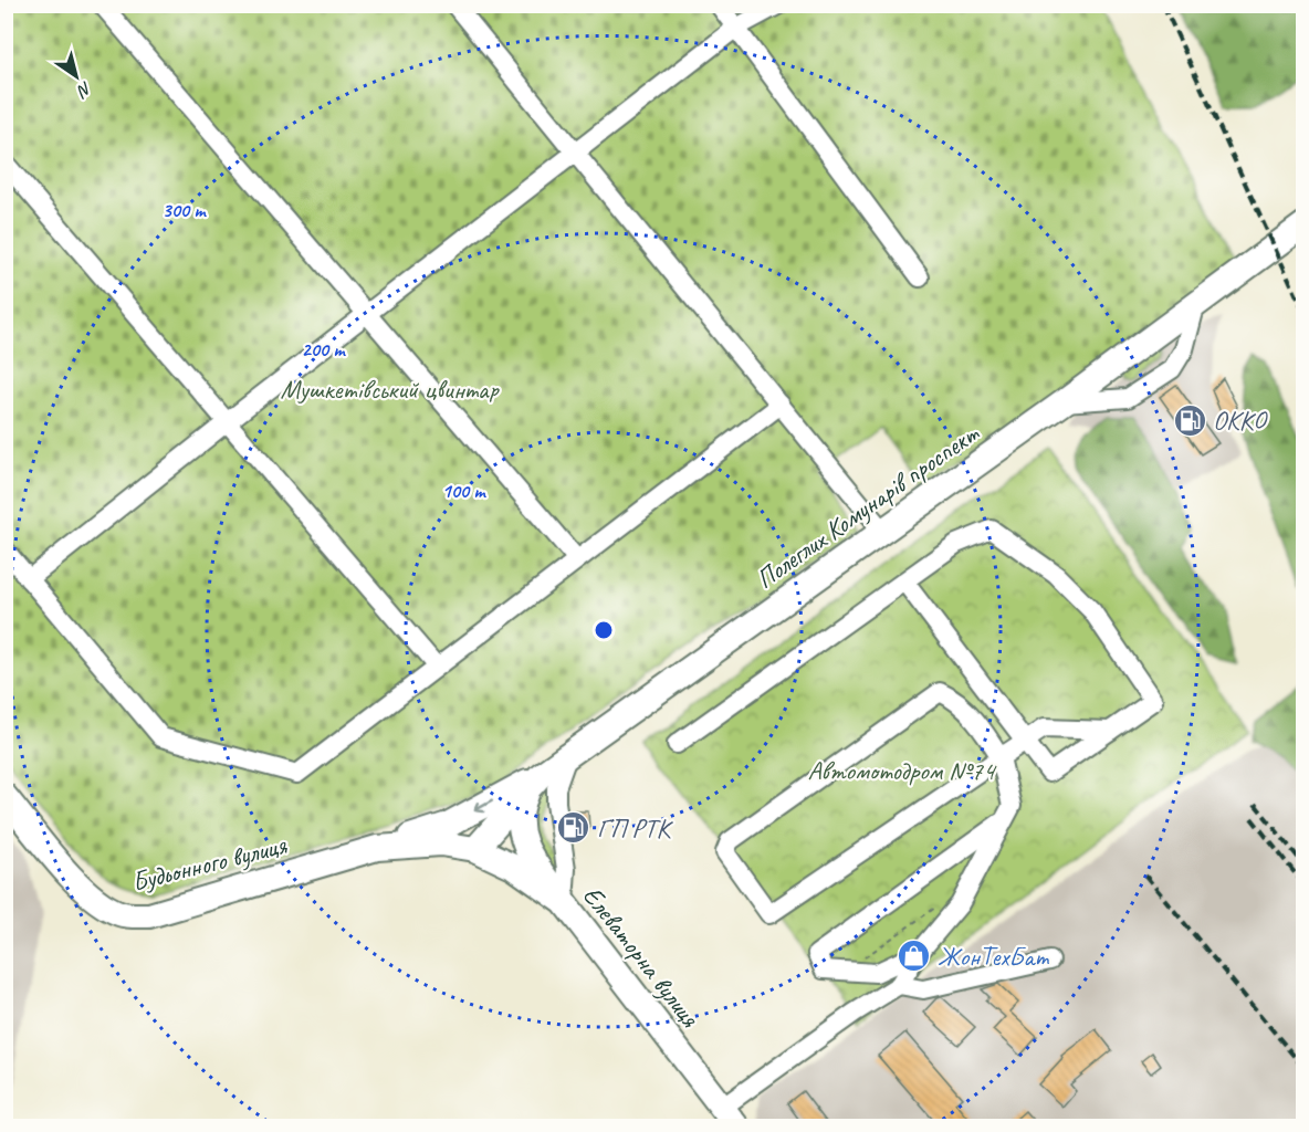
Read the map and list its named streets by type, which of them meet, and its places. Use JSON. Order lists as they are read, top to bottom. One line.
{"streets":{"main road":["Полеглих Комунарів проспект","Будьонного вулиця","Елеваторна вулиця"]},"crossings":[["Полеглих Комунарів проспект","Будьонного вулиця"],["Полеглих Комунарів проспект","Елеваторна вулиця"],["Будьонного вулиця","Елеваторна вулиця"]],"parks":["Мушкетівський цвинтар","Автомотодром №74"],"places":{"fuel station":["ОККО","ГП РТК"],"shop":["ЖонТехБат"]},"north":"bottom right","rings":["300 m","200 m","100 m"]}
